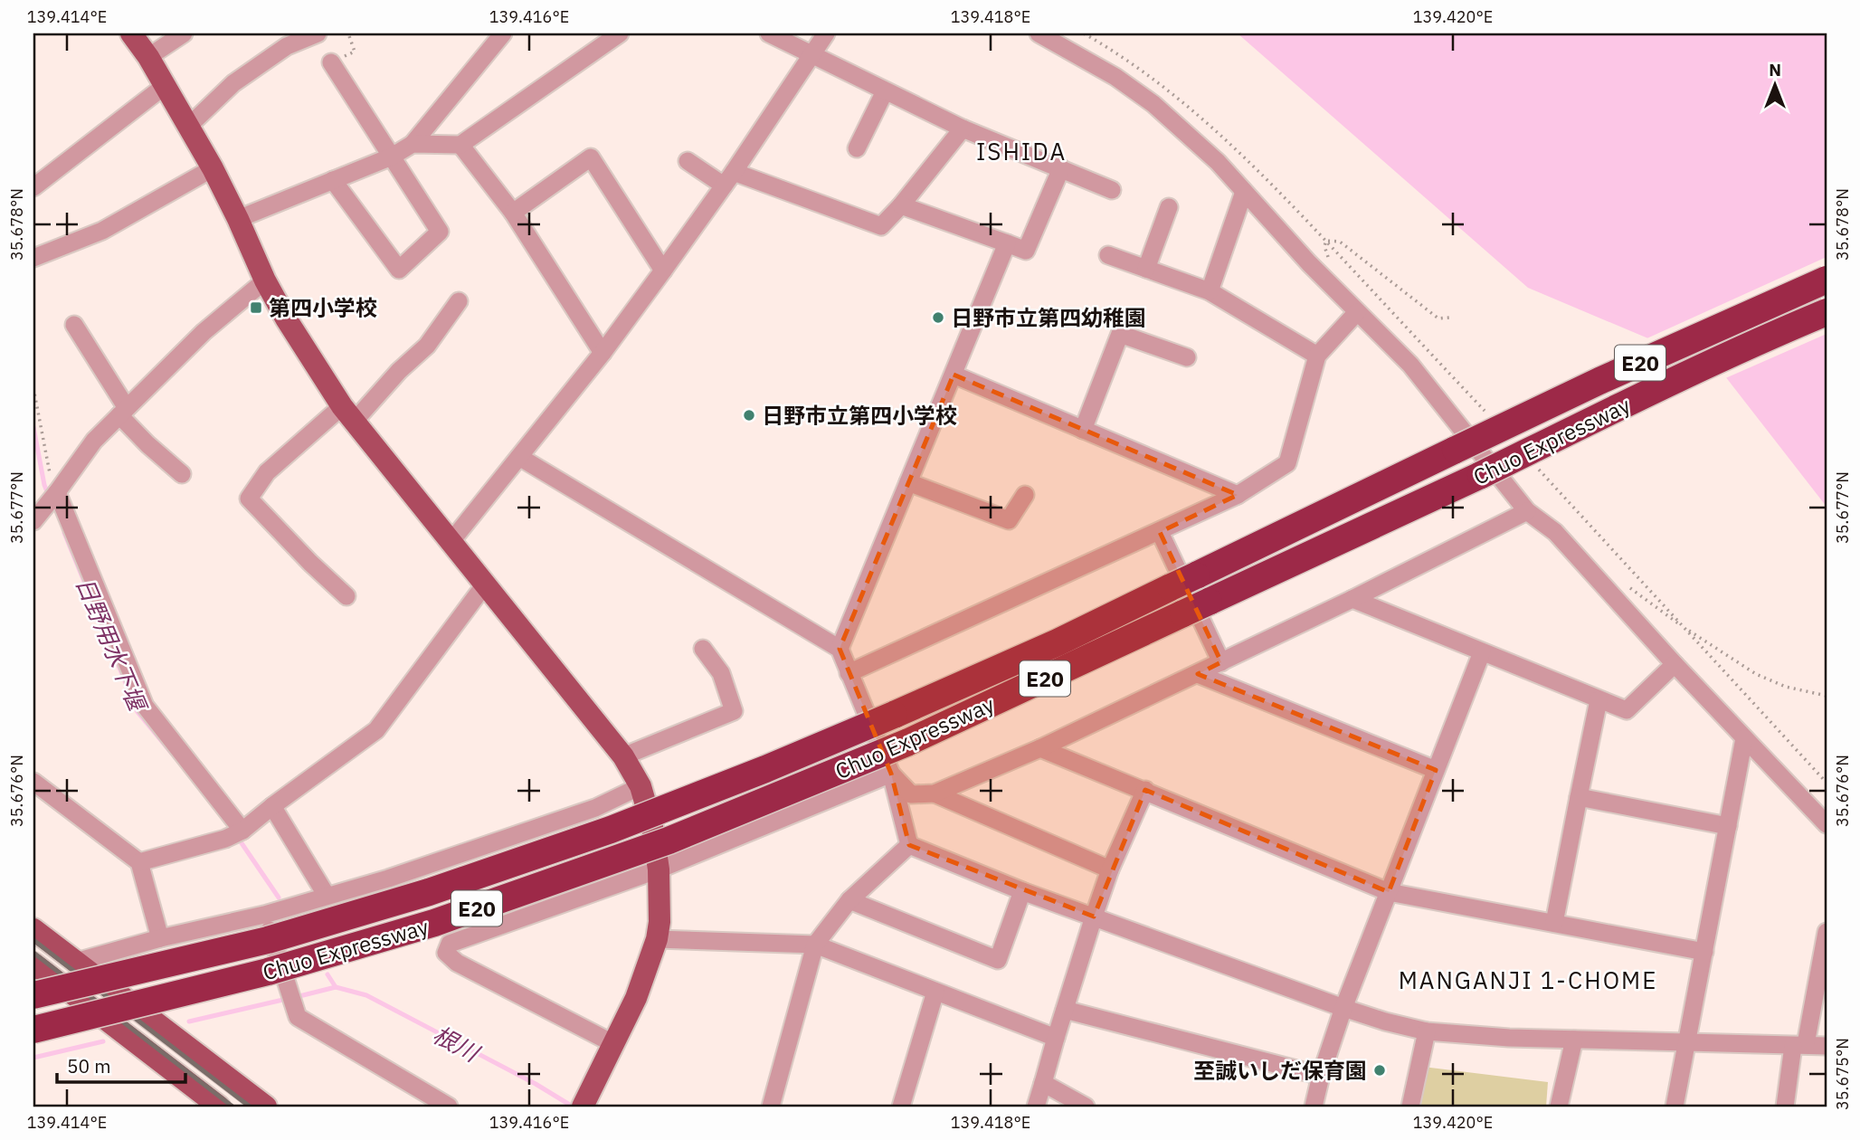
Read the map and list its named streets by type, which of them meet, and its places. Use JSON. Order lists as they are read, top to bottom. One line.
{"streets":{"highway":["E20","Chuo Expressway"]},"districts":["ISHIDA","MANGANJI 1-CHOME"],"water":["日野用水下堰","根川"],"places":{"transit":["第四小学校"],"other":["日野市立第四幼稚園","日野市立第四小学校","至誠いしだ保育園"]},"scale_bar":"50 m","north":"top","coordinates":["139.414°E","139.416°E","139.418°E","139.420°E","35.678°N","35.677°N","35.676°N","35.675°N"]}
